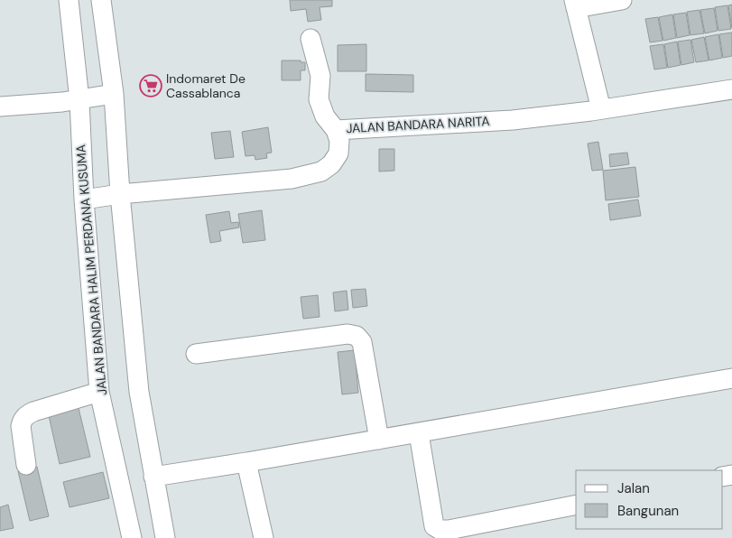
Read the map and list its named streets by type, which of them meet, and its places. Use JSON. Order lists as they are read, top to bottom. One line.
{"streets":{"street":["JALAN BANDARA NARITA","JALAN BANDARA HALIM PERDANA KUSUMA"]},"crossings":[["JALAN BANDARA NARITA","JALAN BANDARA HALIM PERDANA KUSUMA"]],"places":{"supermarket":["Indomaret De Cassablanca"]},"legend":["Jalan","Bangunan"]}
